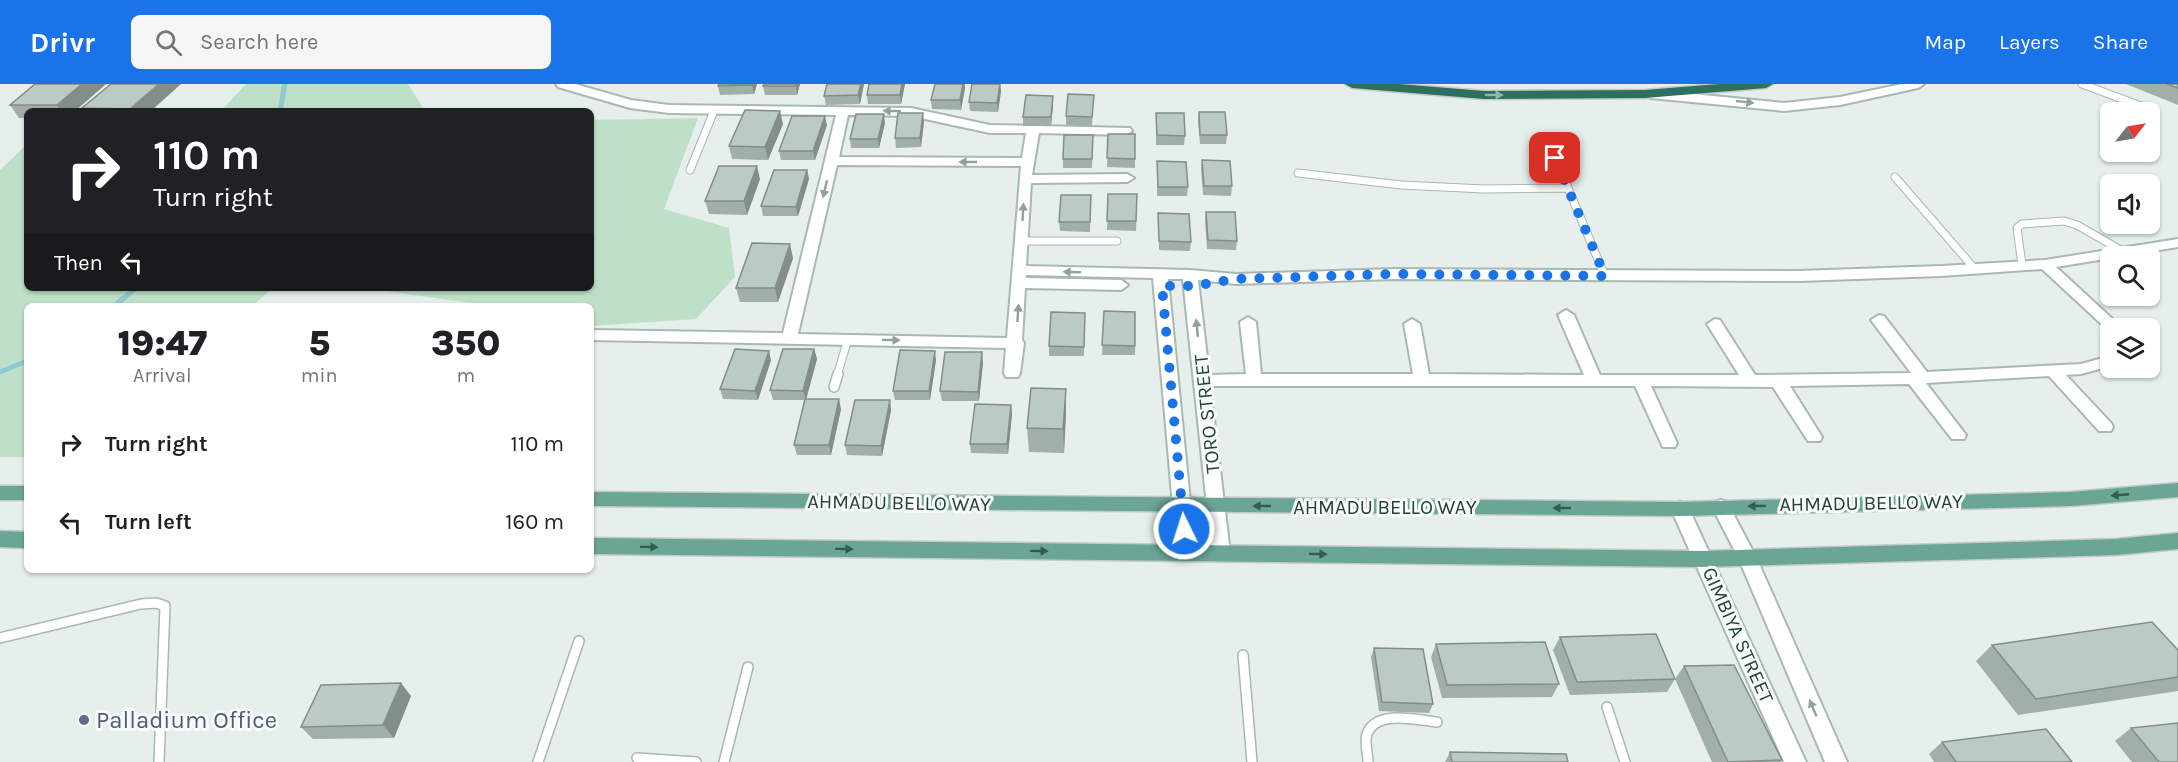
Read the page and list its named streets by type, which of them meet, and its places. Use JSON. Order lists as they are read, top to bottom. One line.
{"streets":{"main road":["AHMADU BELLO WAY"],"street":["TORO STREET","GIMBIYA STREET"]},"crossings":[["TORO STREET","AHMADU BELLO WAY"],["AHMADU BELLO WAY","GIMBIYA STREET"]],"places":["Palladium Office"],"north":"top right","page":{"header":"Drivr","search":"Search here","nav":["Map","Layers","Share"],"turn":["110 m","Turn right"],"then":"Then","eta":["19:47","Arrival","5","min","350","m"],"list":[{"name":"Turn right","value":"110 m"},{"name":"Turn left","value":"160 m"}]}}
